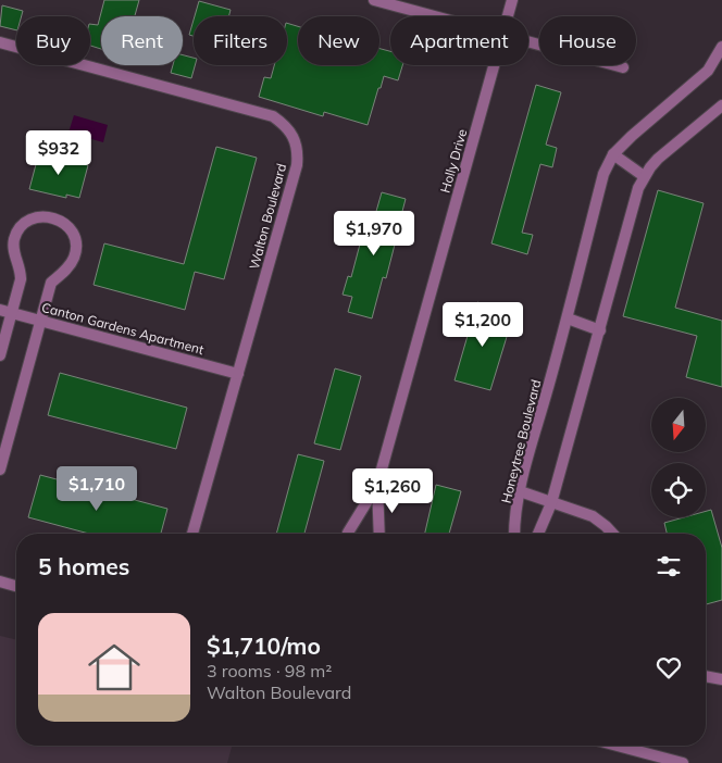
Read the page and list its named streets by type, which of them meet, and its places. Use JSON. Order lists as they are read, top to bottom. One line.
{"streets":{"street":["Holly Drive","Walton Boulevard","Canton Gardens Apartment","Honeytree Boulevard"]},"crossings":[["Walton Boulevard","Canton Gardens Apartment"]],"north":"bottom","page":{"chip":["Buy","Rent","Filters","New","Apartment","House"],"price":["$932","$1,970","$1,200","$1,710","$1,260"],"heading":"5 homes","list":[{"name":"$1,710/mo","note":"3 rooms · 98 m² · Walton Boulevard"}]}}
